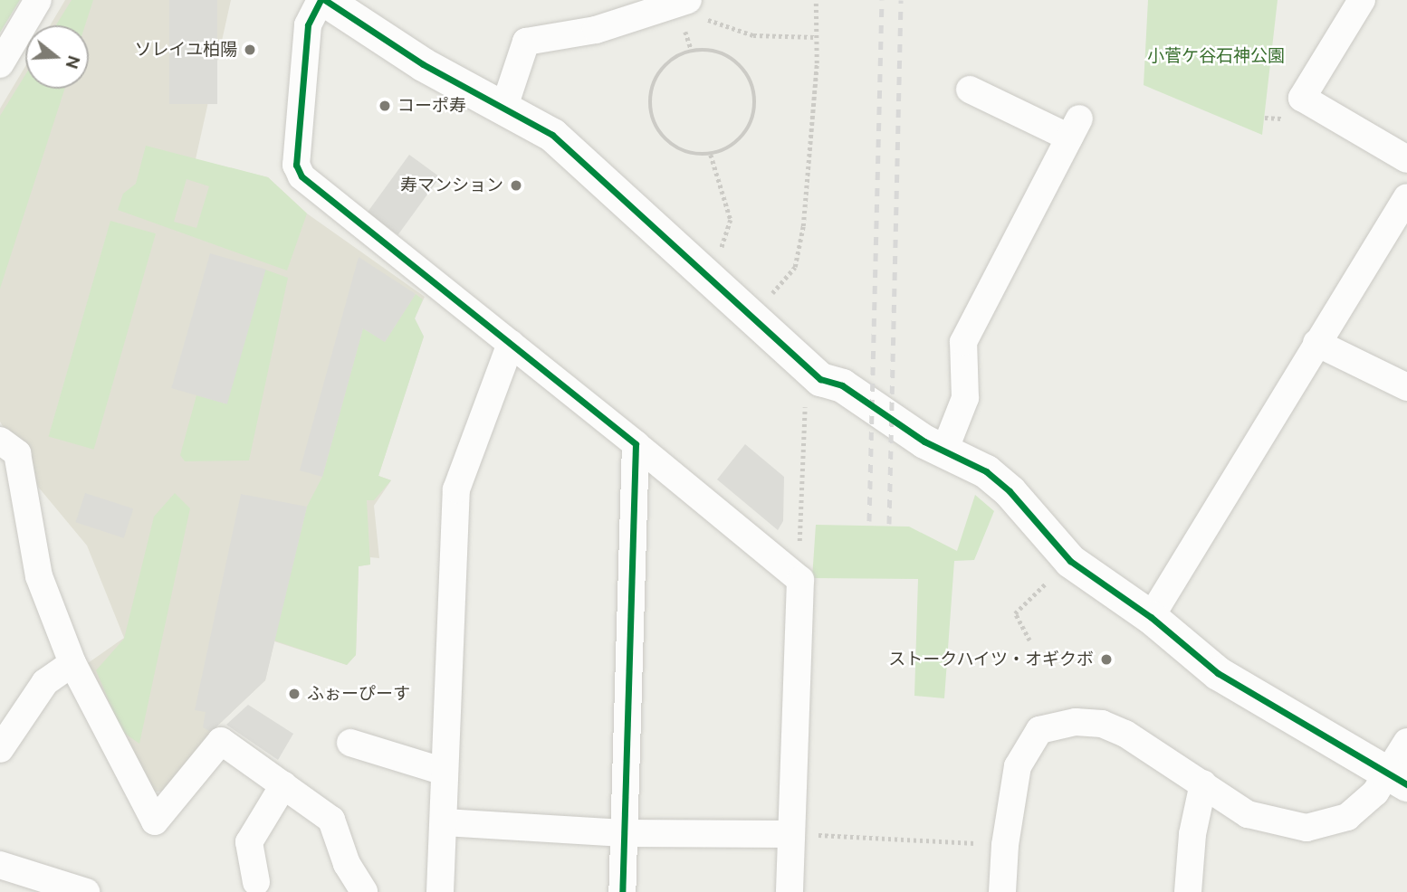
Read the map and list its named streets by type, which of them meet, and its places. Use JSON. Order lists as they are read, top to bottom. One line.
{"parks":["小菅ケ谷石神公園"],"places":["ソレイユ柏陽","コーポ寿","寿マンション","ストークハイツ・オギクボ","ふぉーぴーす"],"north":"right"}
